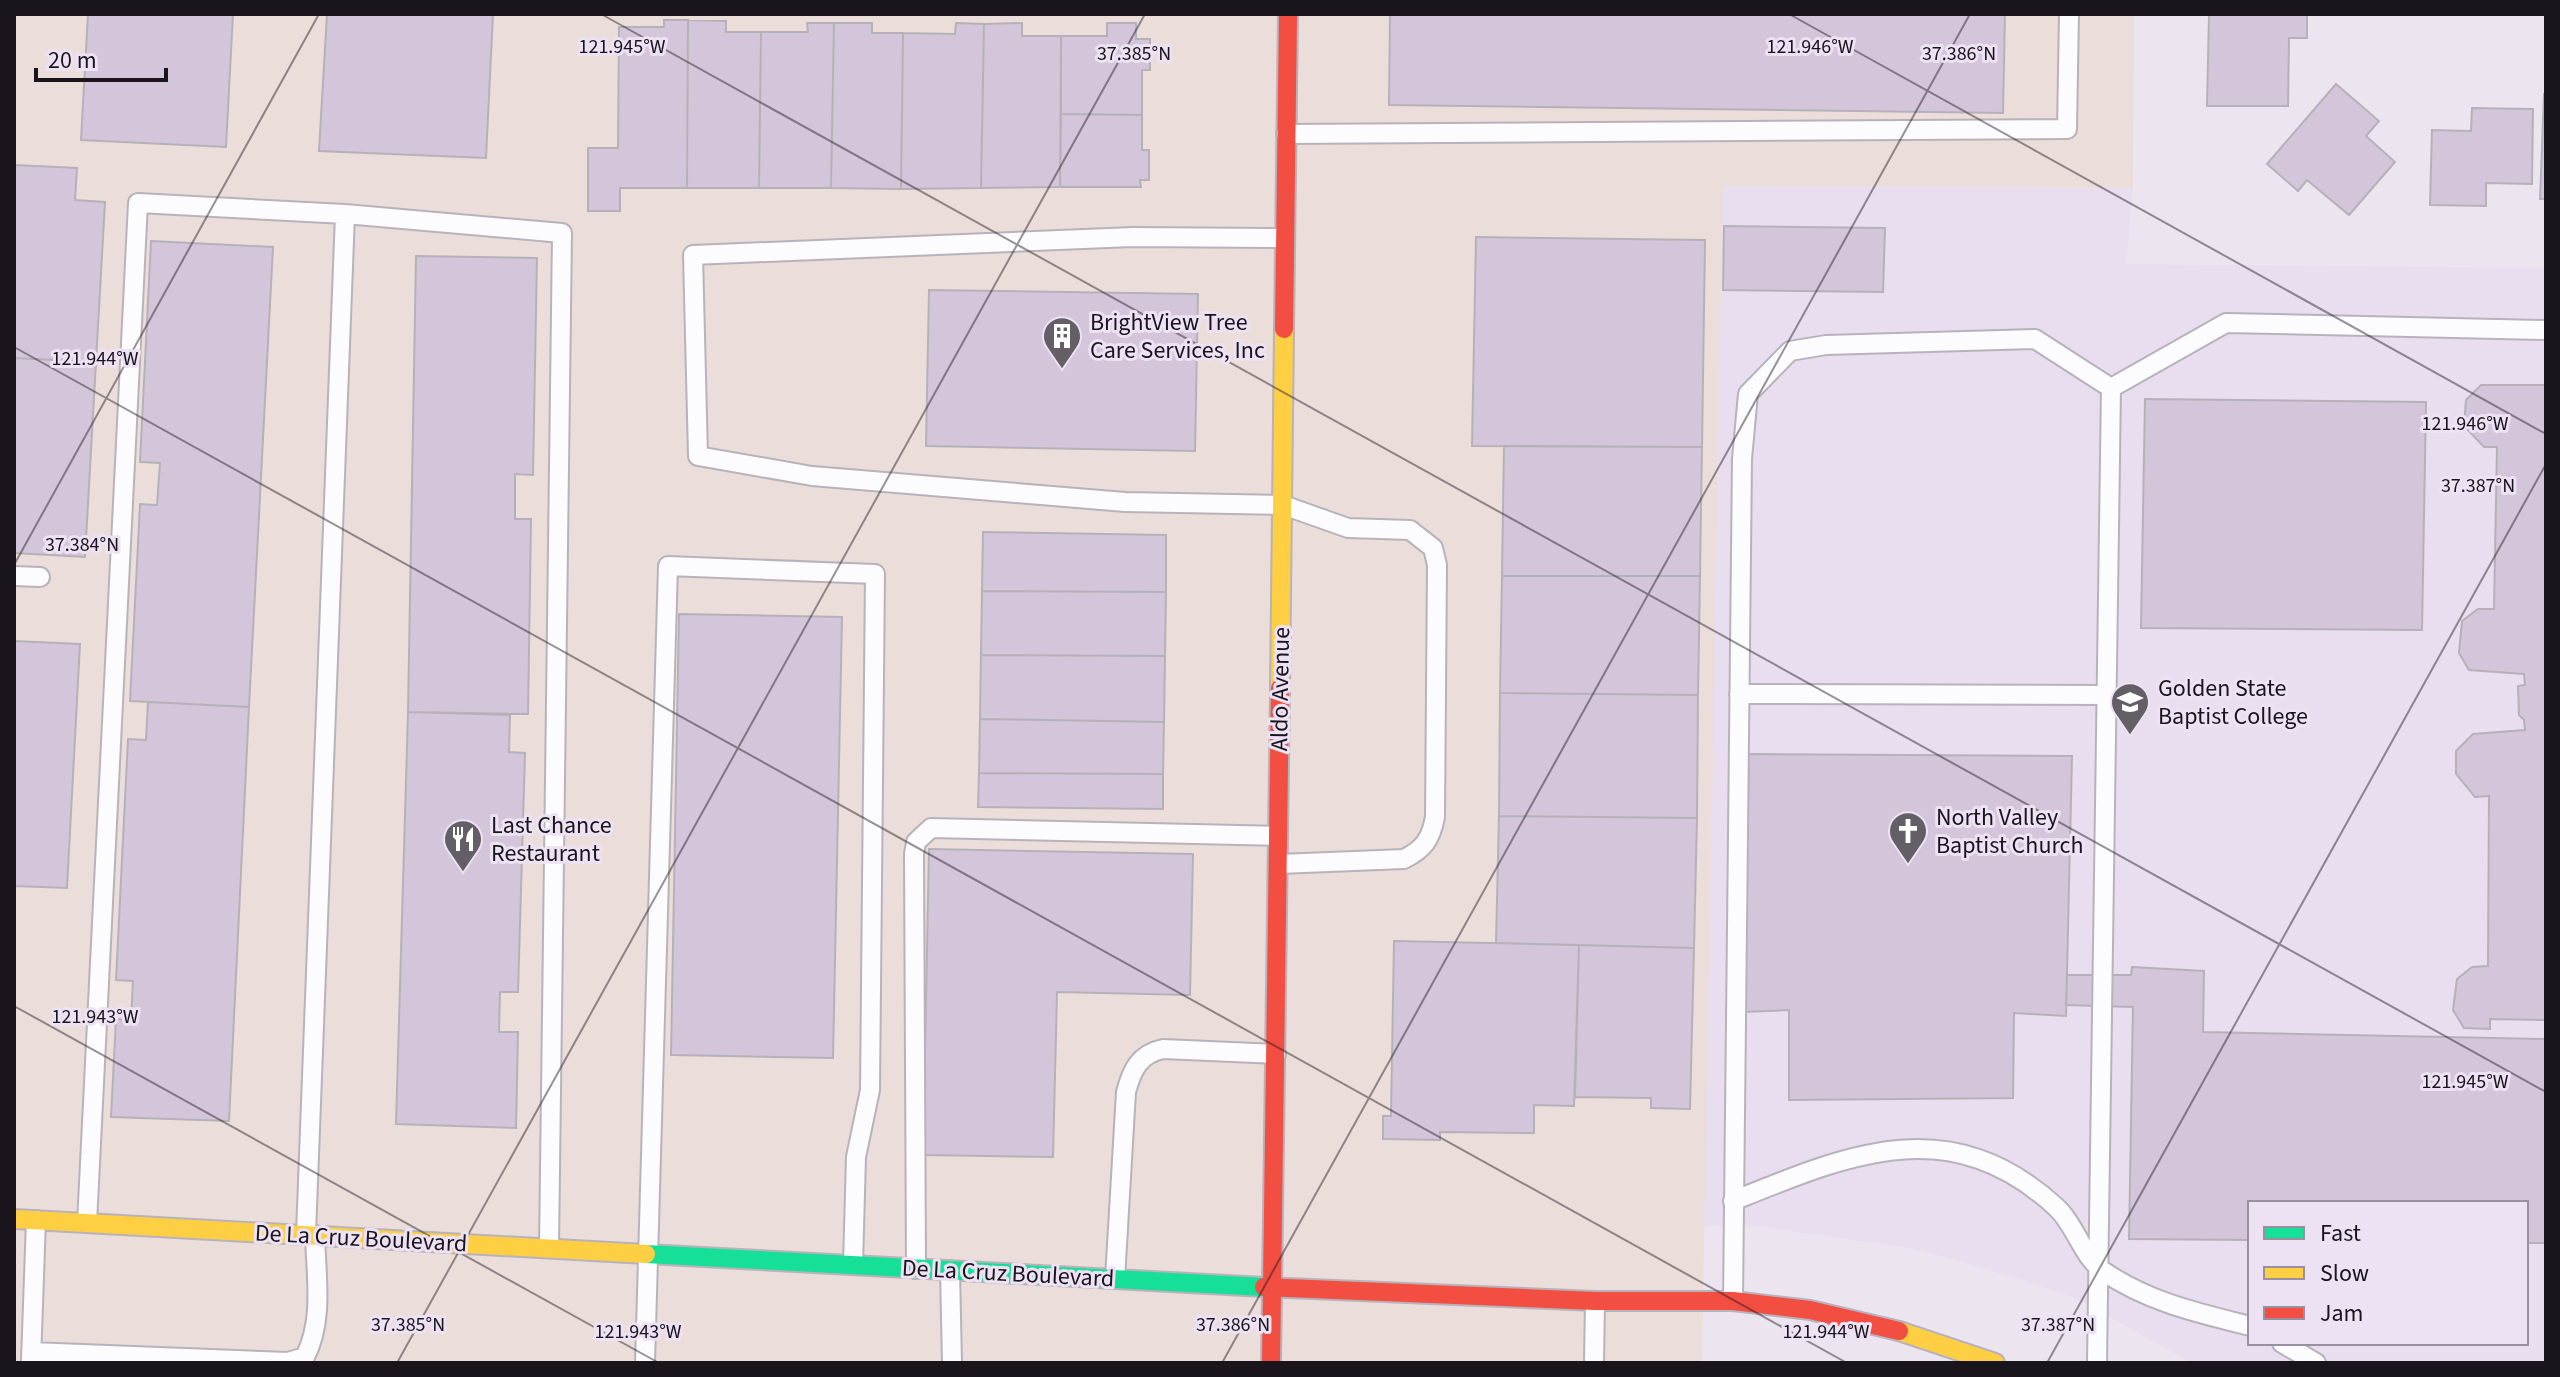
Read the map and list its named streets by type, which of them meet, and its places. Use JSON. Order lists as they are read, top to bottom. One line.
{"streets":{"main road":["Aldo Avenue","De La Cruz Boulevard"]},"crossings":[["Aldo Avenue","De La Cruz Boulevard"]],"places":{"building":["BrightView Tree Care Services, Inc"],"school or university":["Golden State Baptist College"],"church":["North Valley Baptist Church"],"restaurant":["Last Chance Restaurant"]},"legend":["Fast","Slow","Jam"],"scale_bar":"20 m","coordinates":["121.945°W","121.946°W","37.385°N","37.386°N","121.944°W","37.387°N","37.384°N","121.943°W"]}
